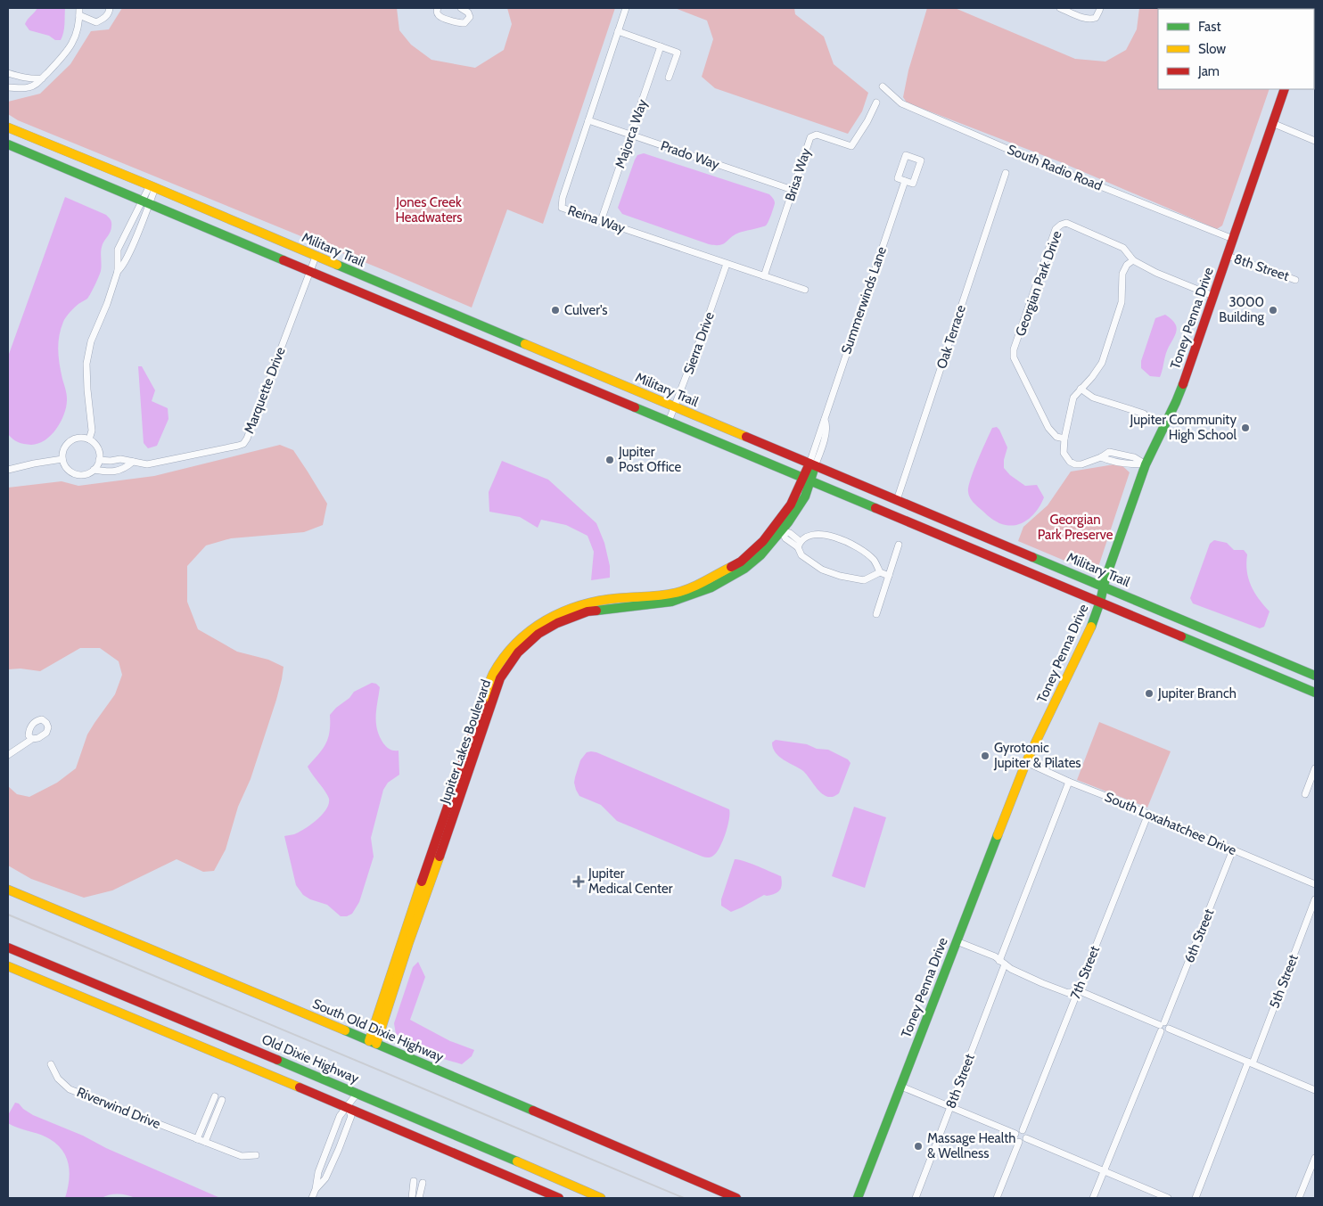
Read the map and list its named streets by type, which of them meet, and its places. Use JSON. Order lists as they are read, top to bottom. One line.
{"streets":{"main road":["Military Trail","Toney Penna Drive","Jupiter Lakes Boulevard","South Old Dixie Highway","Old Dixie Highway"],"street":["Majorca Way","Prado Way","South Radio Road","Brisa Way","Reina Way","8th Street","Georgian Park Drive","Summerwinds Lane","Oak Terrace","Sierra Drive","Marquette Drive","South Loxahatchee Drive","6th Street","7th Street","5th Street","Riverwind Drive"]},"crossings":[["Majorca Way","Prado Way"],["Majorca Way","Reina Way"],["Prado Way","Brisa Way"],["Prado Way","Reina Way"],["South Radio Road","Toney Penna Drive"],["Brisa Way","Reina Way"],["Reina Way","Sierra Drive"],["Military Trail","Summerwinds Lane"],["Military Trail","Toney Penna Drive"],["Military Trail","Oak Terrace"],["Military Trail","Sierra Drive"],["Military Trail","Marquette Drive"],["Military Trail","Jupiter Lakes Boulevard"],["8th Street","Toney Penna Drive"],["8th Street","South Loxahatchee Drive"],["Georgian Park Drive","Toney Penna Drive"],["Summerwinds Lane","Jupiter Lakes Boulevard"],["Toney Penna Drive","South Loxahatchee Drive"],["Jupiter Lakes Boulevard","South Old Dixie Highway"],["South Loxahatchee Drive","6th Street"],["South Loxahatchee Drive","7th Street"]],"parks":["Jones Creek Headwaters","Georgian Park Preserve"],"places":{"other":["Culver's","3000 Building","Jupiter Community High School","Jupiter Post Office","Jupiter Branch","Gyrotonic Jupiter & Pilates","Massage Health & Wellness"],"health":["Jupiter Medical Center"]},"legend":["Fast","Slow","Jam"]}
